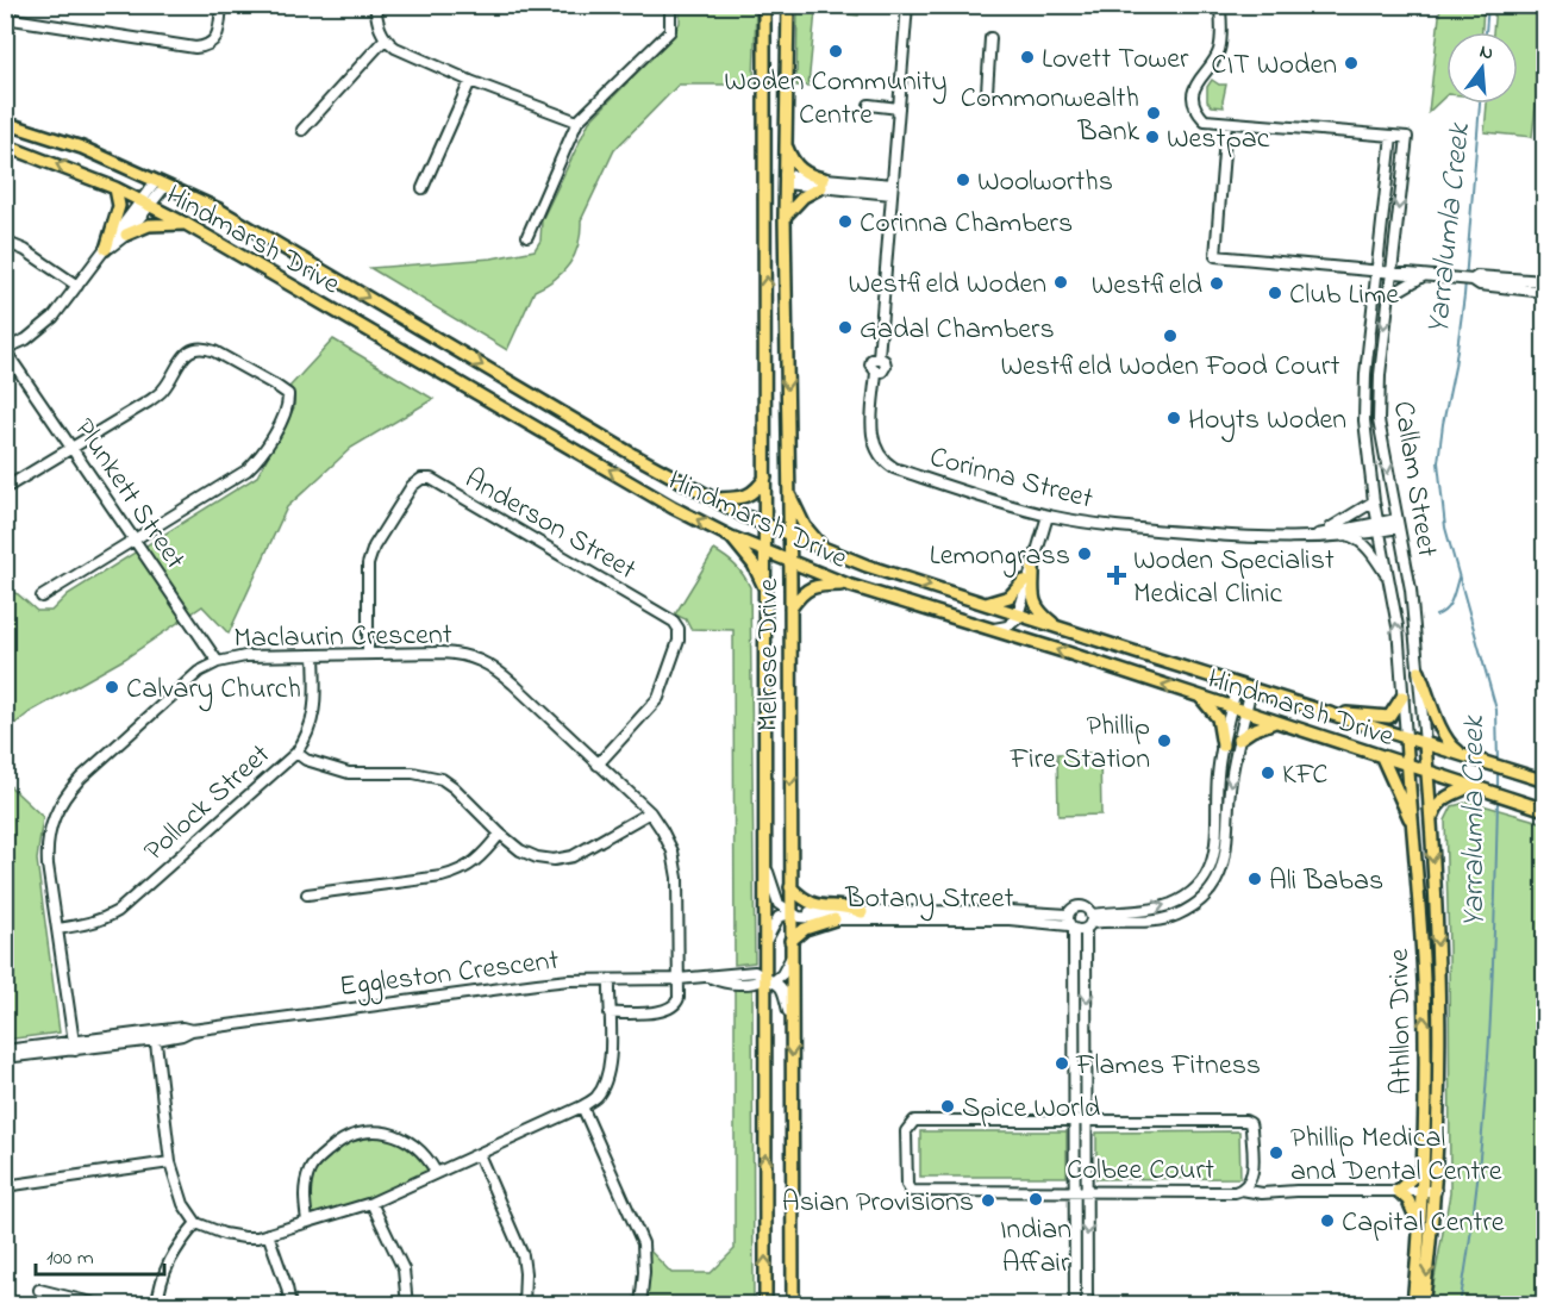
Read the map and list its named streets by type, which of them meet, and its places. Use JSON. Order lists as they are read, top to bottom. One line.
{"streets":{"main road":["Hindmarsh Drive","Melrose Drive","Athllon Drive"],"street":["Corinna Street","Callam Street","Plunkett Street","Anderson Street","Maclaurin Crescent","Pollock Street","Botany Street","Eggleston Crescent","Colbee Court"]},"crossings":[["Hindmarsh Drive","Callam Street"],["Hindmarsh Drive","Melrose Drive"],["Hindmarsh Drive","Athllon Drive"],["Corinna Street","Callam Street"],["Callam Street","Athllon Drive"],["Plunkett Street","Maclaurin Crescent"],["Anderson Street","Maclaurin Crescent"],["Maclaurin Crescent","Pollock Street"],["Maclaurin Crescent","Eggleston Crescent"],["Melrose Drive","Botany Street"],["Melrose Drive","Eggleston Crescent"]],"water":["Yarralumla Creek"],"places":{"other":["Woden Community Centre","Lovett Tower","CIT Woden","Commonwealth Bank","Westpac","Woolworths","Corinna Chambers","Westfield Woden","Westfield","Club Lime","Gadal Chambers","Westfield Woden Food Court","Hoyts Woden","Lemongrass","Calvary Church","Phillip Fire Station","KFC","Ali Babas","Flames Fitness","Spice World","Phillip Medical and Dental Centre","Indian Affair","Asian Provisions","Capital Centre"],"health":["Woden Specialist Medical Clinic"]},"scale_bar":"100 m","north":"top"}
